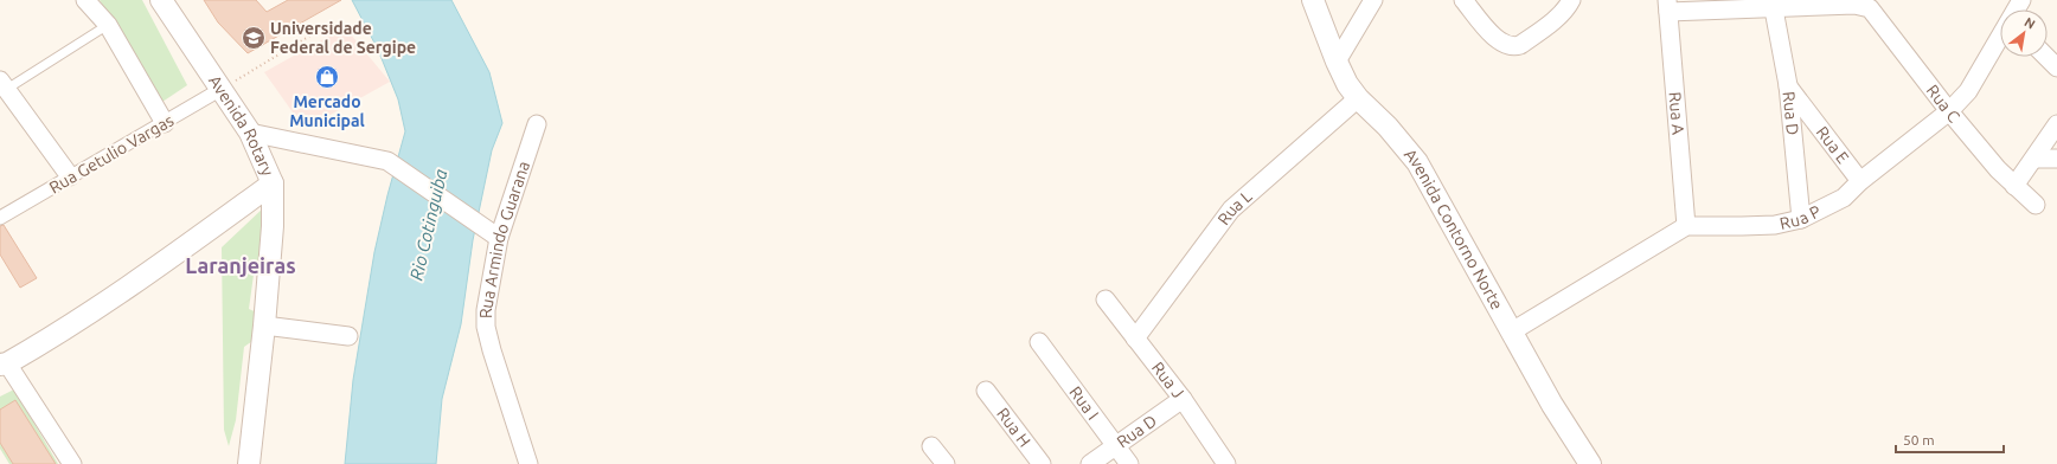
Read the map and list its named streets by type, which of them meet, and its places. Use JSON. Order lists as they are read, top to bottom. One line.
{"streets":{"street":["Rua C","Rua A","Rua D","Avenida Rotary","Rua E","Rua Getulio Vargas","Rua L","Rua P","Avenida Contorno Norte","Rua Armindo Guarana","Rua J","Rua I","Rua H"]},"crossings":[["Rua C","Rua D"],["Rua C","Rua P"],["Rua A","Rua P"],["Rua D","Rua E"],["Rua D","Rua P"],["Rua D","Rua J"],["Rua D","Rua I"],["Avenida Rotary","Rua Getulio Vargas"],["Rua E","Rua P"],["Rua L","Avenida Contorno Norte"],["Rua L","Rua J"]],"districts":["Laranjeiras"],"water":["Rio Cotinguiba"],"places":{"school or university":["Universidade Federal de Sergipe"],"shop":["Mercado Municipal"]},"scale_bar":"50 m","north":"top right"}
